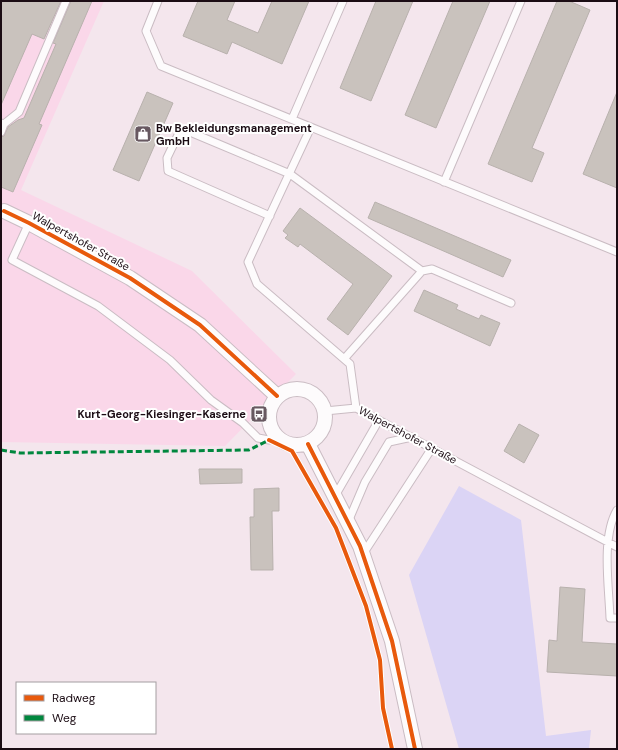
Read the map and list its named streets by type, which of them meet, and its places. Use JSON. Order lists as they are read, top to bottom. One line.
{"streets":{"street":["Walpertshofer Straße"]},"places":{"shop":["Bw Bekleidungsmanagement GmbH"],"bus stop":["Kurt-Georg-Kiesinger-Kaserne"]},"legend":["Radweg","Weg"]}
